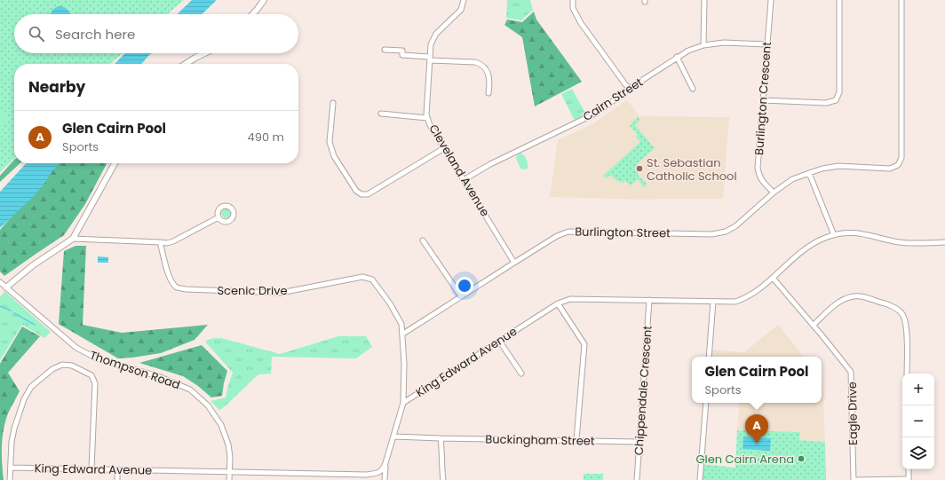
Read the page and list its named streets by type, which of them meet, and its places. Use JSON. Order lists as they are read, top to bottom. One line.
{"streets":{"street":["Burlington Crescent","Cairn Street","Cleveland Avenue","Burlington Street","Scenic Drive","King Edward Avenue","Thompson Road","Chippendale Crescent","Eagle Drive","Buckingham Street"]},"crossings":[["Burlington Crescent","Cairn Street"],["Burlington Crescent","Burlington Street"],["Cairn Street","Cleveland Avenue"],["Cleveland Avenue","Burlington Street"],["Burlington Street","Scenic Drive"],["Scenic Drive","King Edward Avenue"],["King Edward Avenue","Thompson Road"],["King Edward Avenue","Chippendale Crescent"],["King Edward Avenue","Eagle Drive"],["King Edward Avenue","Buckingham Street"],["Chippendale Crescent","Buckingham Street"]],"places":["St. Sebastian Catholic School","Glen Cairn Arena"],"page":{"search":"Search here","heading":"Nearby","list":[{"mark":"A","name":"Glen Cairn Pool","note":"Sports","value":"490 m"}],"popup":["Glen Cairn Pool","Sports"],"map_buttons":["+","−"],"pins":"A"}}
